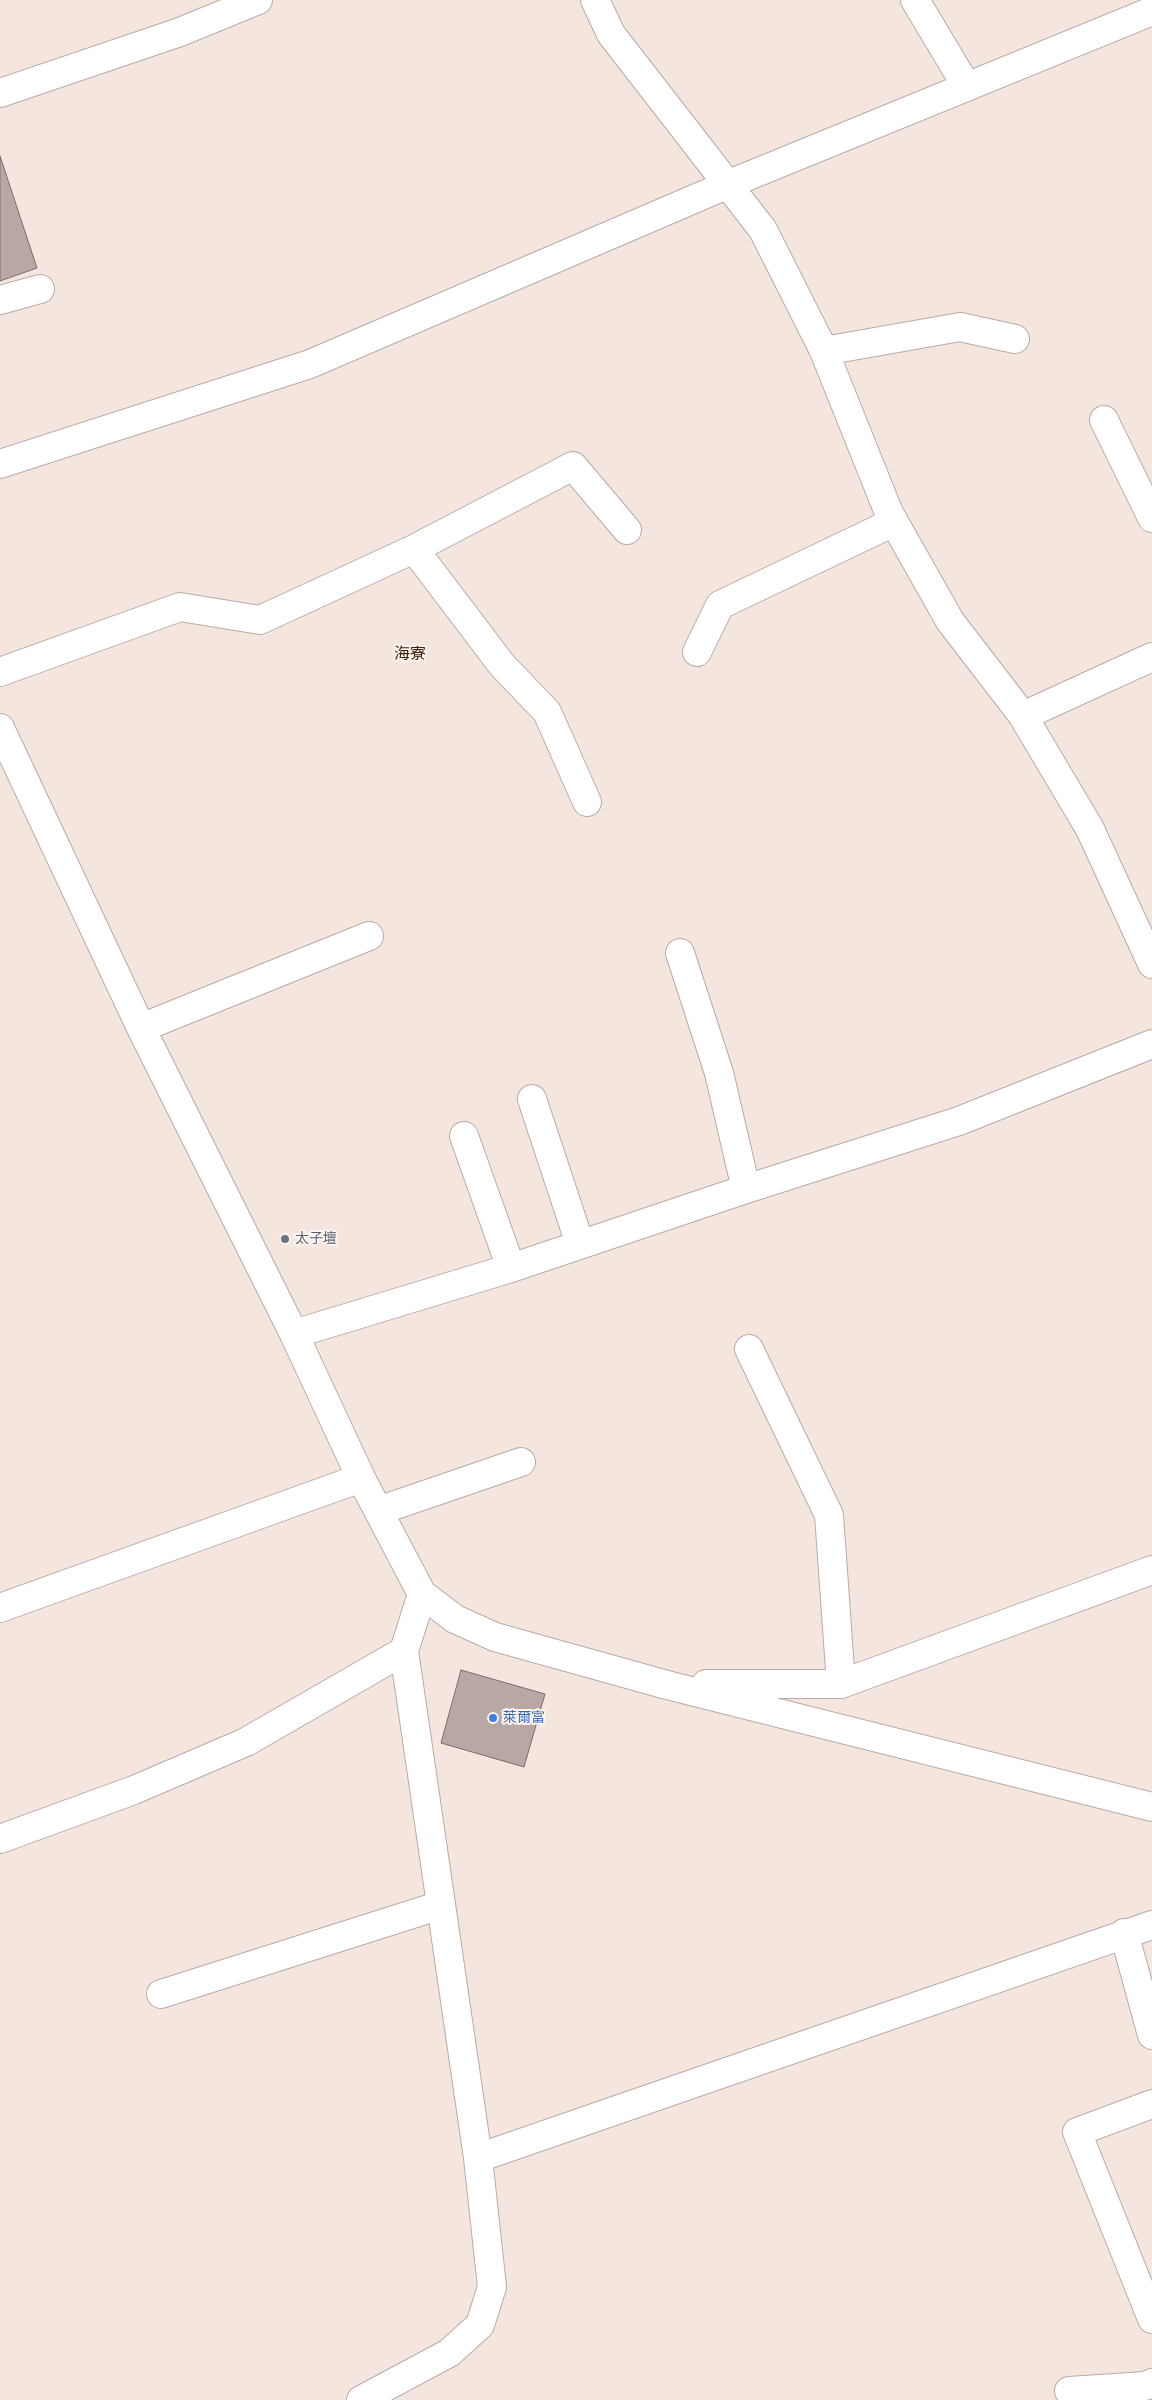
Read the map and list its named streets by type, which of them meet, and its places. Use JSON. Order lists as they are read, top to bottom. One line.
{"districts":["海寮"],"places":["太子壇","萊爾富"]}
